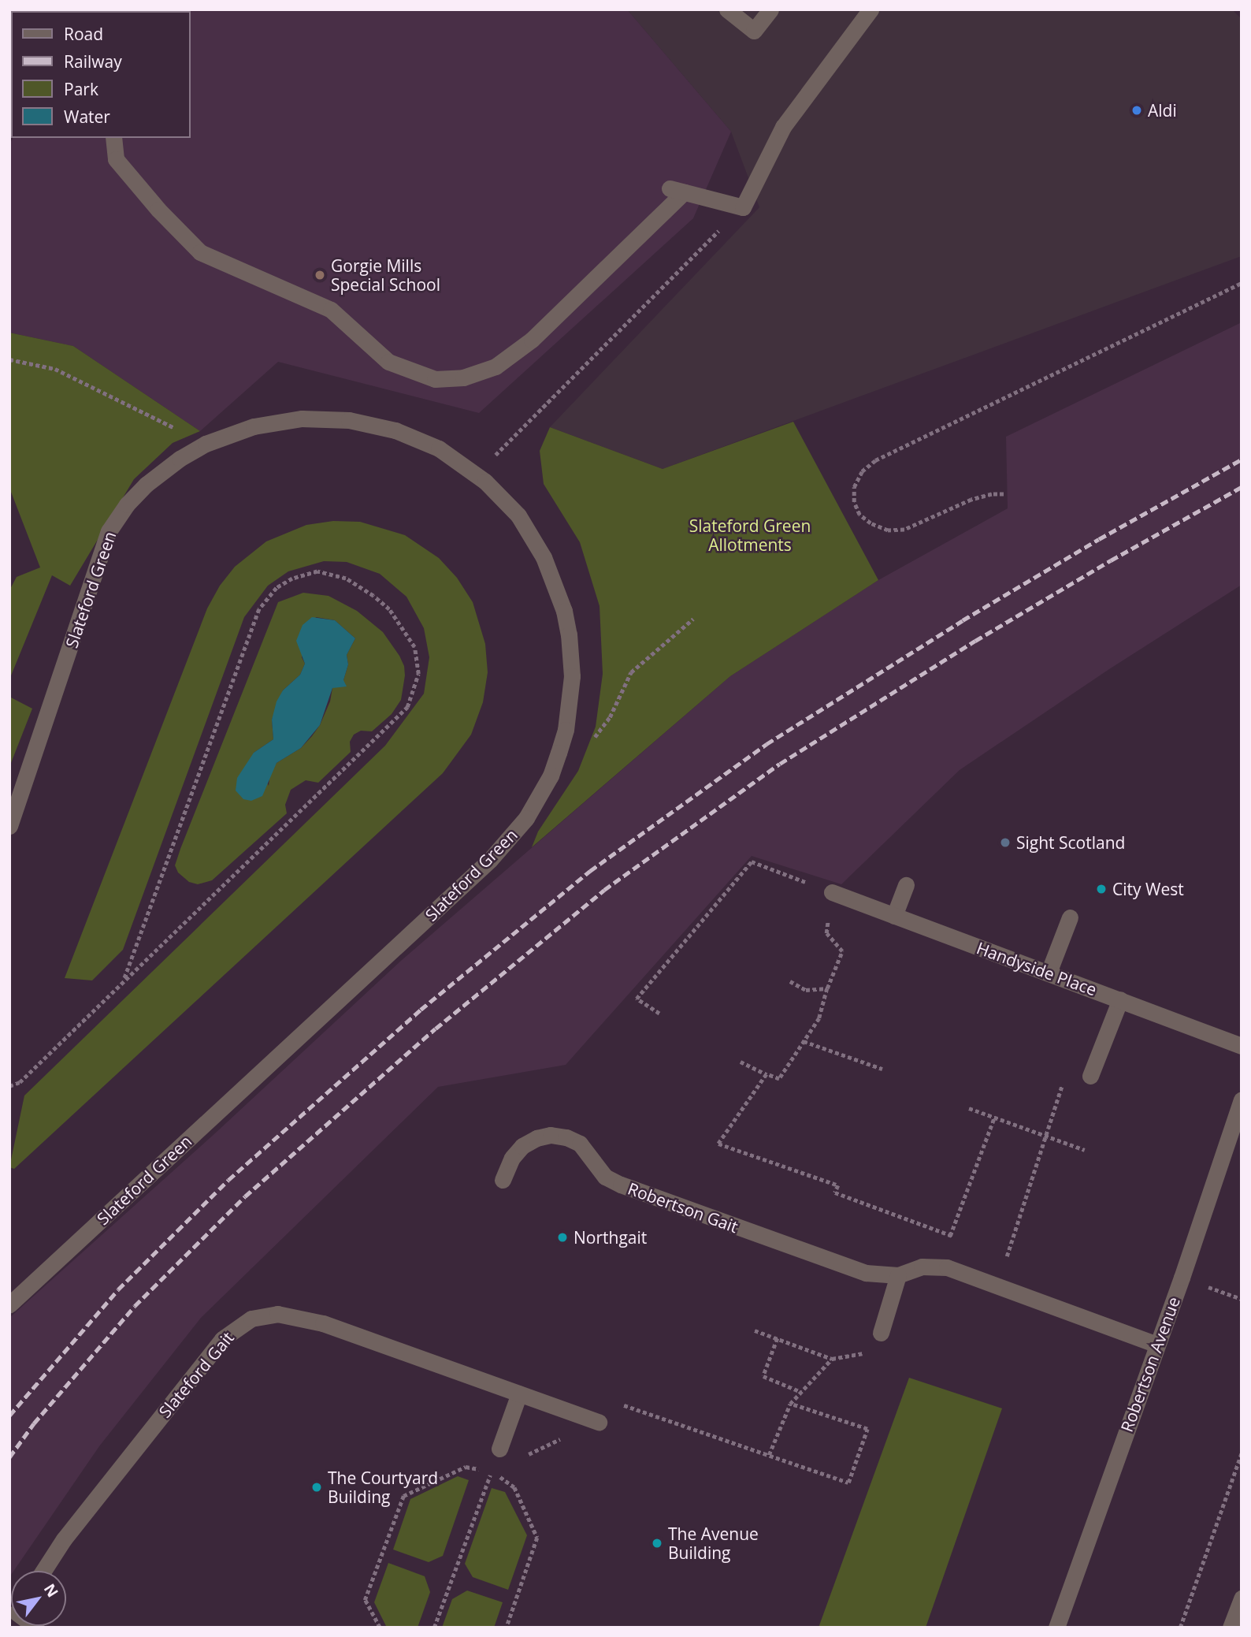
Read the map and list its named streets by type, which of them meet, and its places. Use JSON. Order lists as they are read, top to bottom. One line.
{"streets":{"street":["Slateford Green","Handyside Place","Robertson Gait","Robertson Avenue","Slateford Gait"]},"crossings":[["Robertson Gait","Robertson Avenue"]],"parks":["Slateford Green Allotments"],"places":["Aldi","Gorgie Mills Special School","Sight Scotland","City West","Northgait","The Courtyard Building","The Avenue Building"],"legend":["Road","Railway","Park","Water"],"north":"top right"}
